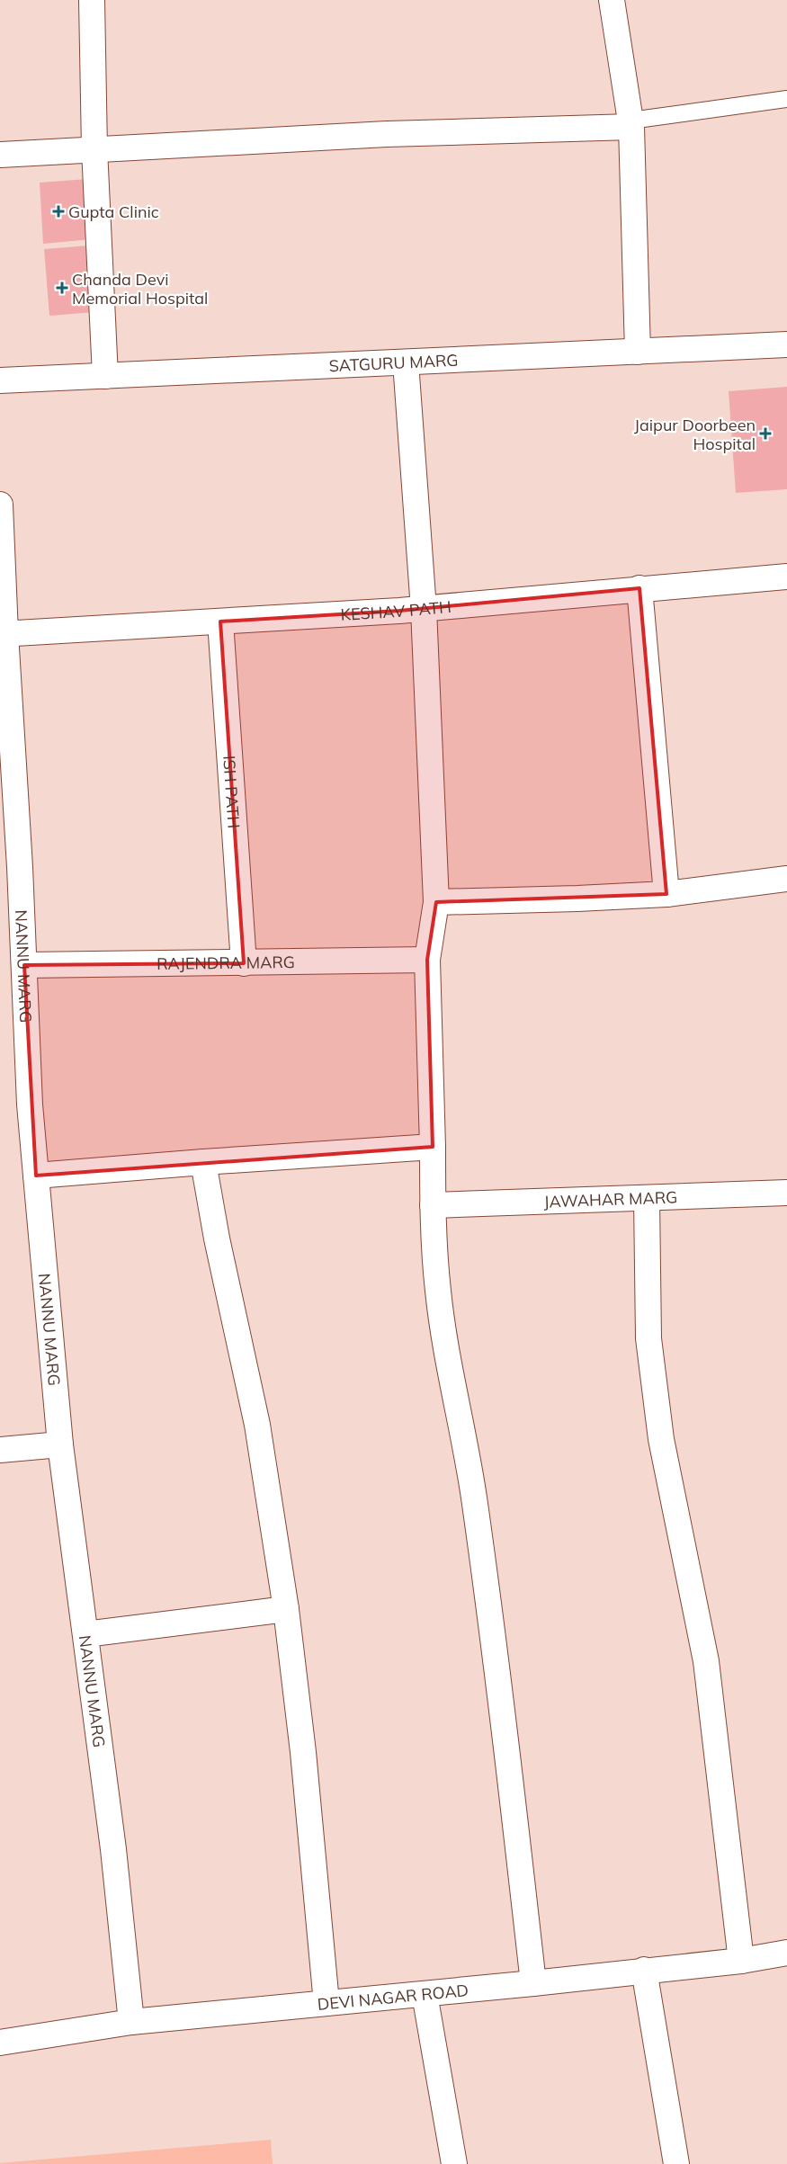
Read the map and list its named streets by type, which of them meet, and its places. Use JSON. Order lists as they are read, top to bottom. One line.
{"streets":{"street":["SATGURU MARG","KESHAV PATH","ISH PATH","RAJENDRA MARG","NANNU MARG","JAWAHAR MARG","DEVI NAGAR ROAD"]},"crossings":[["KESHAV PATH","ISH PATH"],["KESHAV PATH","NANNU MARG"],["ISH PATH","RAJENDRA MARG"],["RAJENDRA MARG","NANNU MARG"],["NANNU MARG","DEVI NAGAR ROAD"]],"places":{"health":["Gupta Clinic","Chanda Devi Memorial Hospital","Jaipur Doorbeen Hospital"]}}
